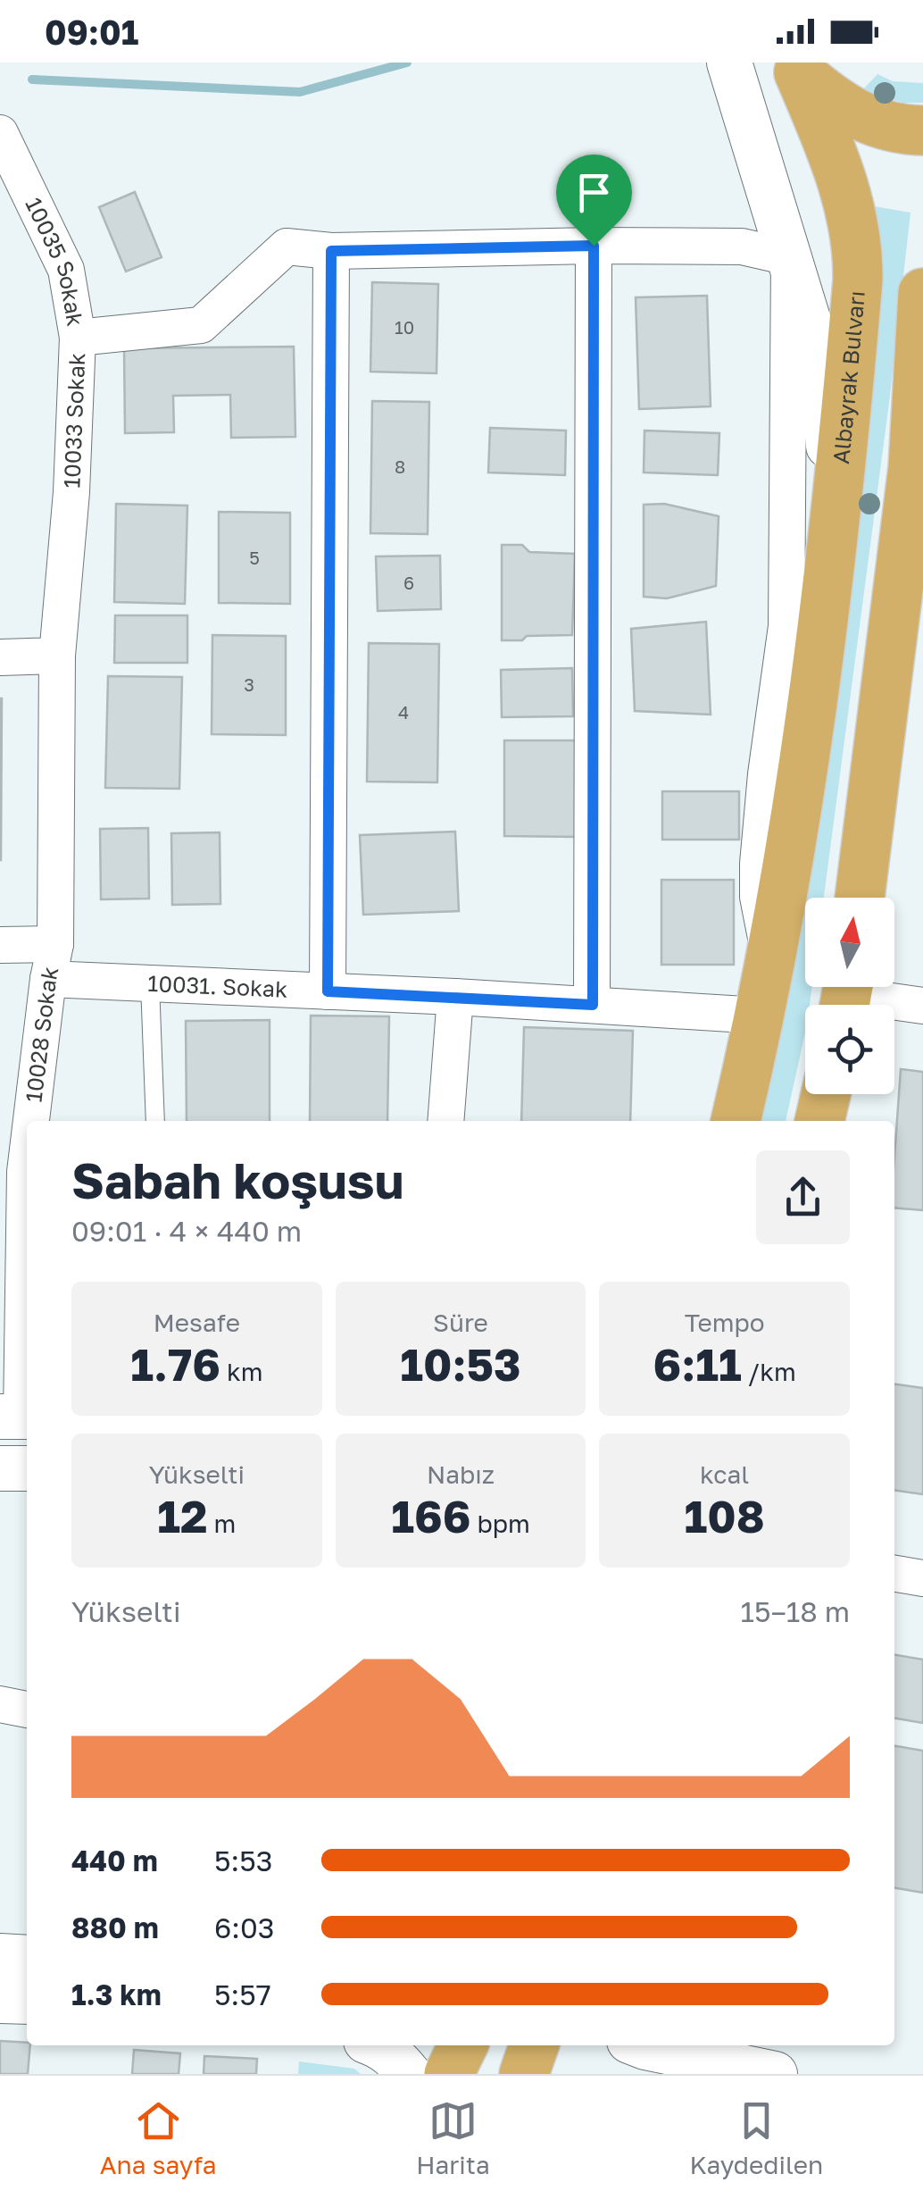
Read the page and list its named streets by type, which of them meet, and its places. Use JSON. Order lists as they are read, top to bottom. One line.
{"streets":{"main road":["Albayrak Bulvarı"],"street":["10035 Sokak","10033 Sokak","10031. Sokak","10028 Sokak"]},"crossings":[["10035 Sokak","10033 Sokak"],["Albayrak Bulvarı","10033 Sokak"],["Albayrak Bulvarı","10031. Sokak"],["10033 Sokak","10028 Sokak"],["10031. Sokak","10028 Sokak"]],"house_numbers":["10","8","5","6","3","4"],"north":"top","page":{"status":"09:01","heading":["Sabah koşusu","09:01 · 4 × 440 m"],"stats":[["Mesafe","1.76 km"],["Süre","10:53"],["Tempo","6:11 /km"],["Yükselti","12 m"],["Nabız","166 bpm"],["kcal","108"]],"chart":["Yükselti","15–18 m"],"list":[{"name":"440 m","note":"5:53"},{"name":"880 m","note":"6:03"},{"name":"1.3 km","note":"5:57"}],"tabs":["Ana sayfa","Harita","Kaydedilen"]}}
